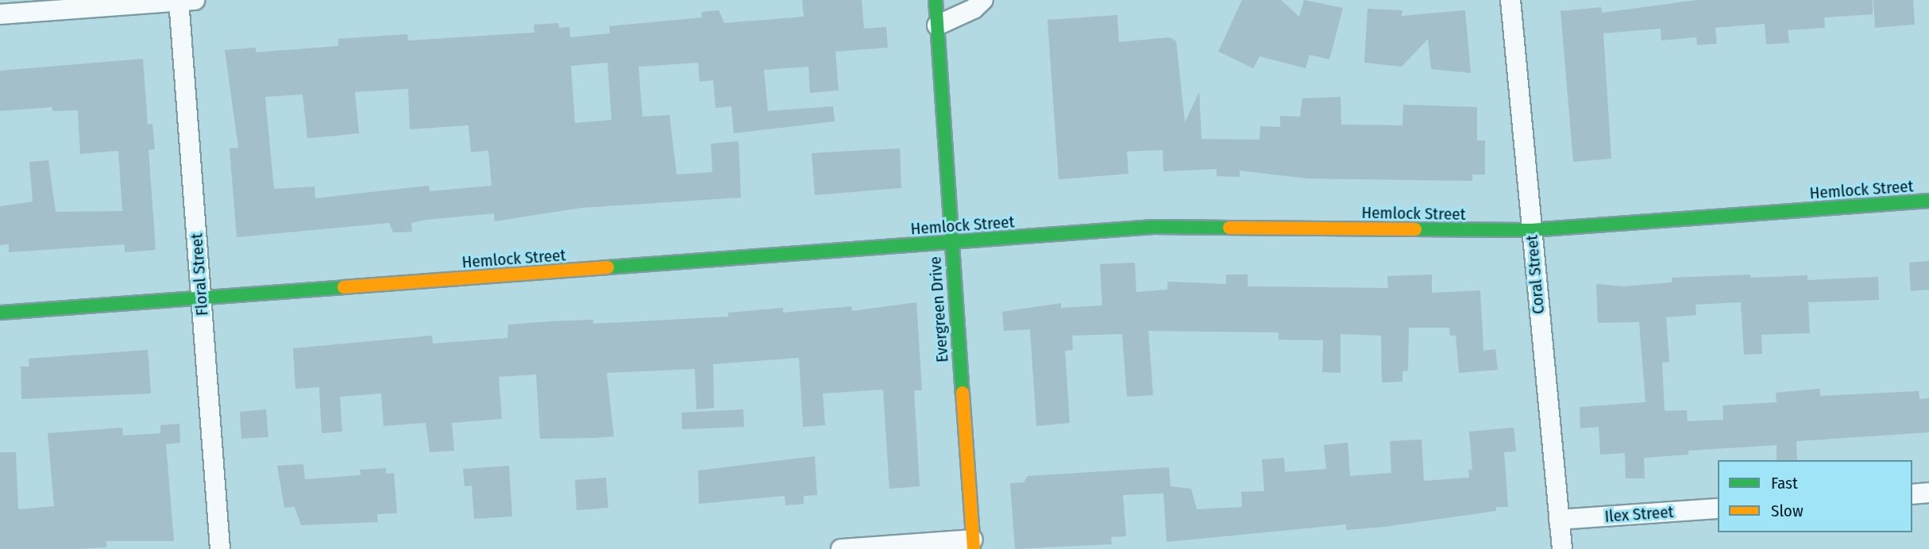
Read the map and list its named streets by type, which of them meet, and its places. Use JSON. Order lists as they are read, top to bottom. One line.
{"streets":{"street":["Hemlock Street","Floral Street","Coral Street","Evergreen Drive","Ilex Street"]},"crossings":[["Hemlock Street","Floral Street"],["Hemlock Street","Coral Street"],["Hemlock Street","Evergreen Drive"],["Coral Street","Ilex Street"]],"legend":["Fast","Slow"]}
